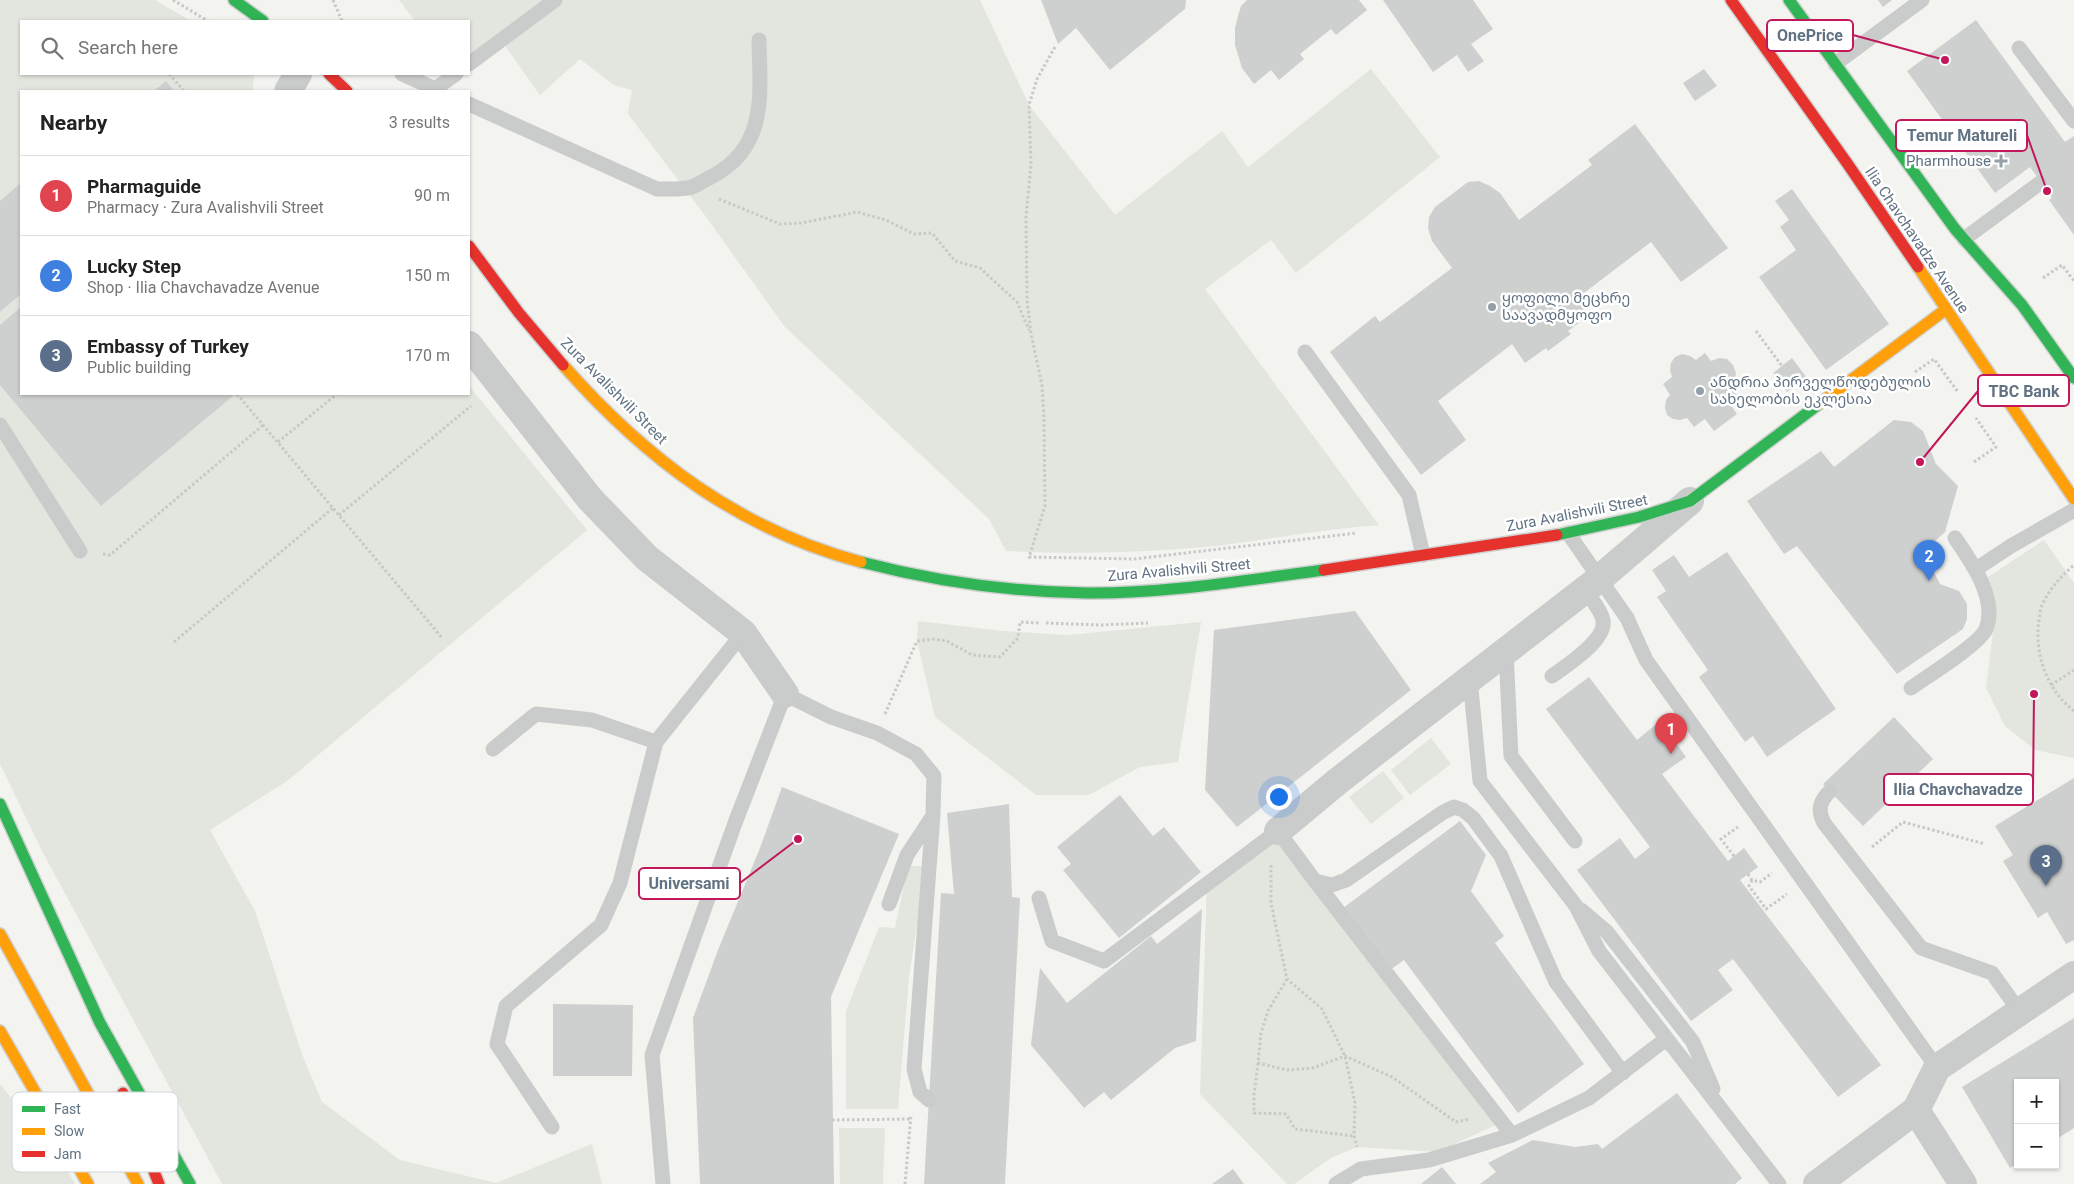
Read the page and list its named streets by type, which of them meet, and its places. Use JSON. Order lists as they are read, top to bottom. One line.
{"streets":{"main road":["Ilia Chavchavadze Avenue","Zura Avalishvili Street"]},"crossings":[["Ilia Chavchavadze Avenue","Zura Avalishvili Street"]],"places":{"other":["OnePrice","Temur Matureli","ყოფილი მეცხრე საავადმყოფო","ანდრია პირველწოდებულის სახელობის ეკლესია","TBC Bank","Ilia Chavchavadze","Universami"],"health":["Pharmhouse"]},"legend":["Fast","Slow","Jam"],"page":{"search":"Search here","heading":["Nearby","3 results"],"list":[{"mark":"1","name":"Pharmaguide","note":"Pharmacy · Zura Avalishvili Street","value":"90 m"},{"mark":"2","name":"Lucky Step","note":"Shop · Ilia Chavchavadze Avenue","value":"150 m"},{"mark":"3","name":"Embassy of Turkey","note":"Public building","value":"170 m"}],"pins":["2","1","3"],"map_buttons":["+","−"]}}
